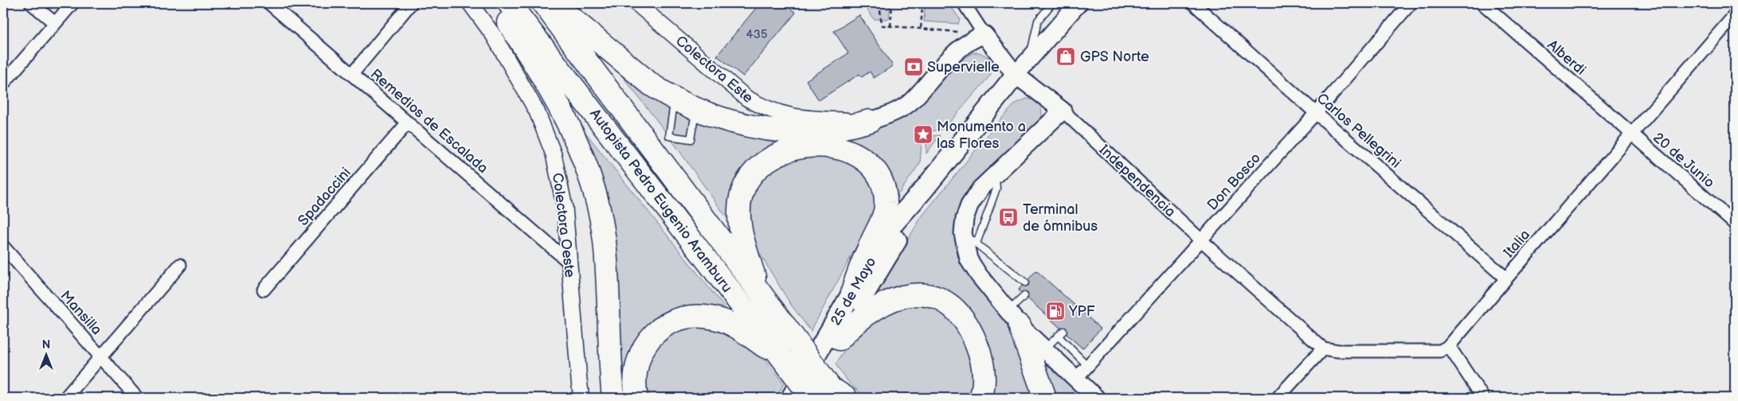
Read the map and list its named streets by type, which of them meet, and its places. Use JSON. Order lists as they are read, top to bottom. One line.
{"streets":{"highway":["Autopista Pedro Eugenio Aramburu"],"main road":["Colectora Este","Independencia","25 de Mayo"],"street":["Alberdi","Remedios de Escalada","Carlos Pellegrini","20 de Junio","Don Bosco","Spadaccini","Colectora Oeste","Italia","Mansilla"]},"crossings":[["Alberdi","20 de Junio"],["Alberdi","Italia"],["Colectora Este","Independencia"],["Remedios de Escalada","Spadaccini"],["Remedios de Escalada","Colectora Oeste"],["Carlos Pellegrini","Don Bosco"],["Carlos Pellegrini","Italia"],["20 de Junio","Italia"],["Independencia","Don Bosco"],["Independencia","25 de Mayo"]],"places":{"shop":["GPS Norte"],"bank":["Supervielle"],"place":["Monumento a las Flores"],"bus stop":["Terminal de ómnibus"],"fuel station":["YPF"]},"house_numbers":["435"],"north":"top"}
